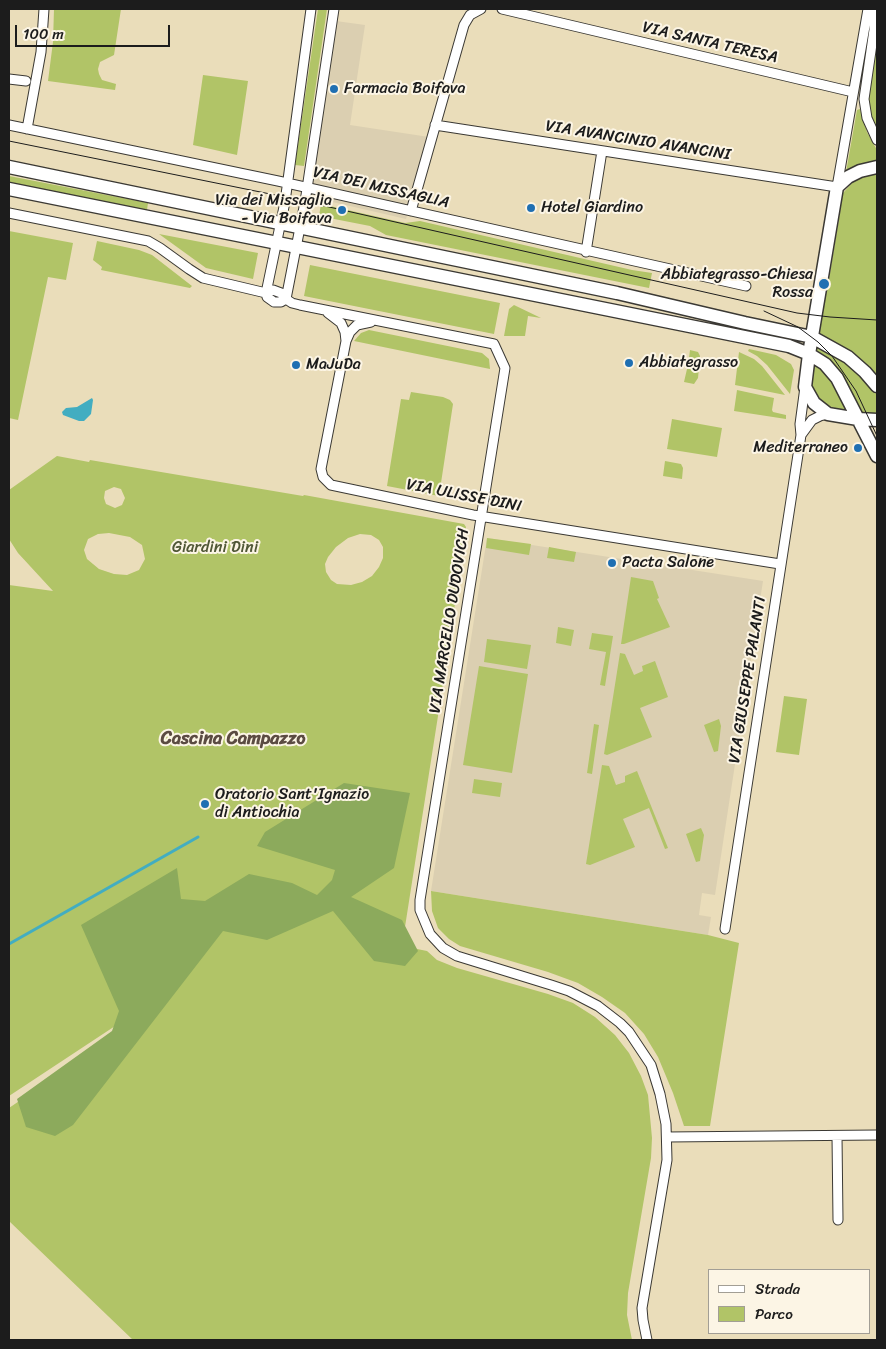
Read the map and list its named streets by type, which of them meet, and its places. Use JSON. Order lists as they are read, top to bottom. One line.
{"streets":{"street":["VIA SANTA TERESA","VIA AVANCINIO AVANCINI","VIA DEI MISSAGLIA","VIA ULISSE DINI","VIA MARCELLO DUDOVICH","VIA GIUSEPPE PALANTI"]},"crossings":[["VIA ULISSE DINI","VIA MARCELLO DUDOVICH"],["VIA ULISSE DINI","VIA GIUSEPPE PALANTI"]],"districts":["Cascina Campazzo"],"parks":["Giardini Dini"],"places":["Farmacia Boifava","Hotel Giardino","Via dei Missaglia - Via Boifava","Abbiategrasso-Chiesa Rossa","Abbiategrasso","MaJuDa","Mediterraneo","Pacta Salone","Oratorio Sant'Ignazio di Antiochia"],"legend":["Strada","Parco"],"scale_bar":"100 m"}
